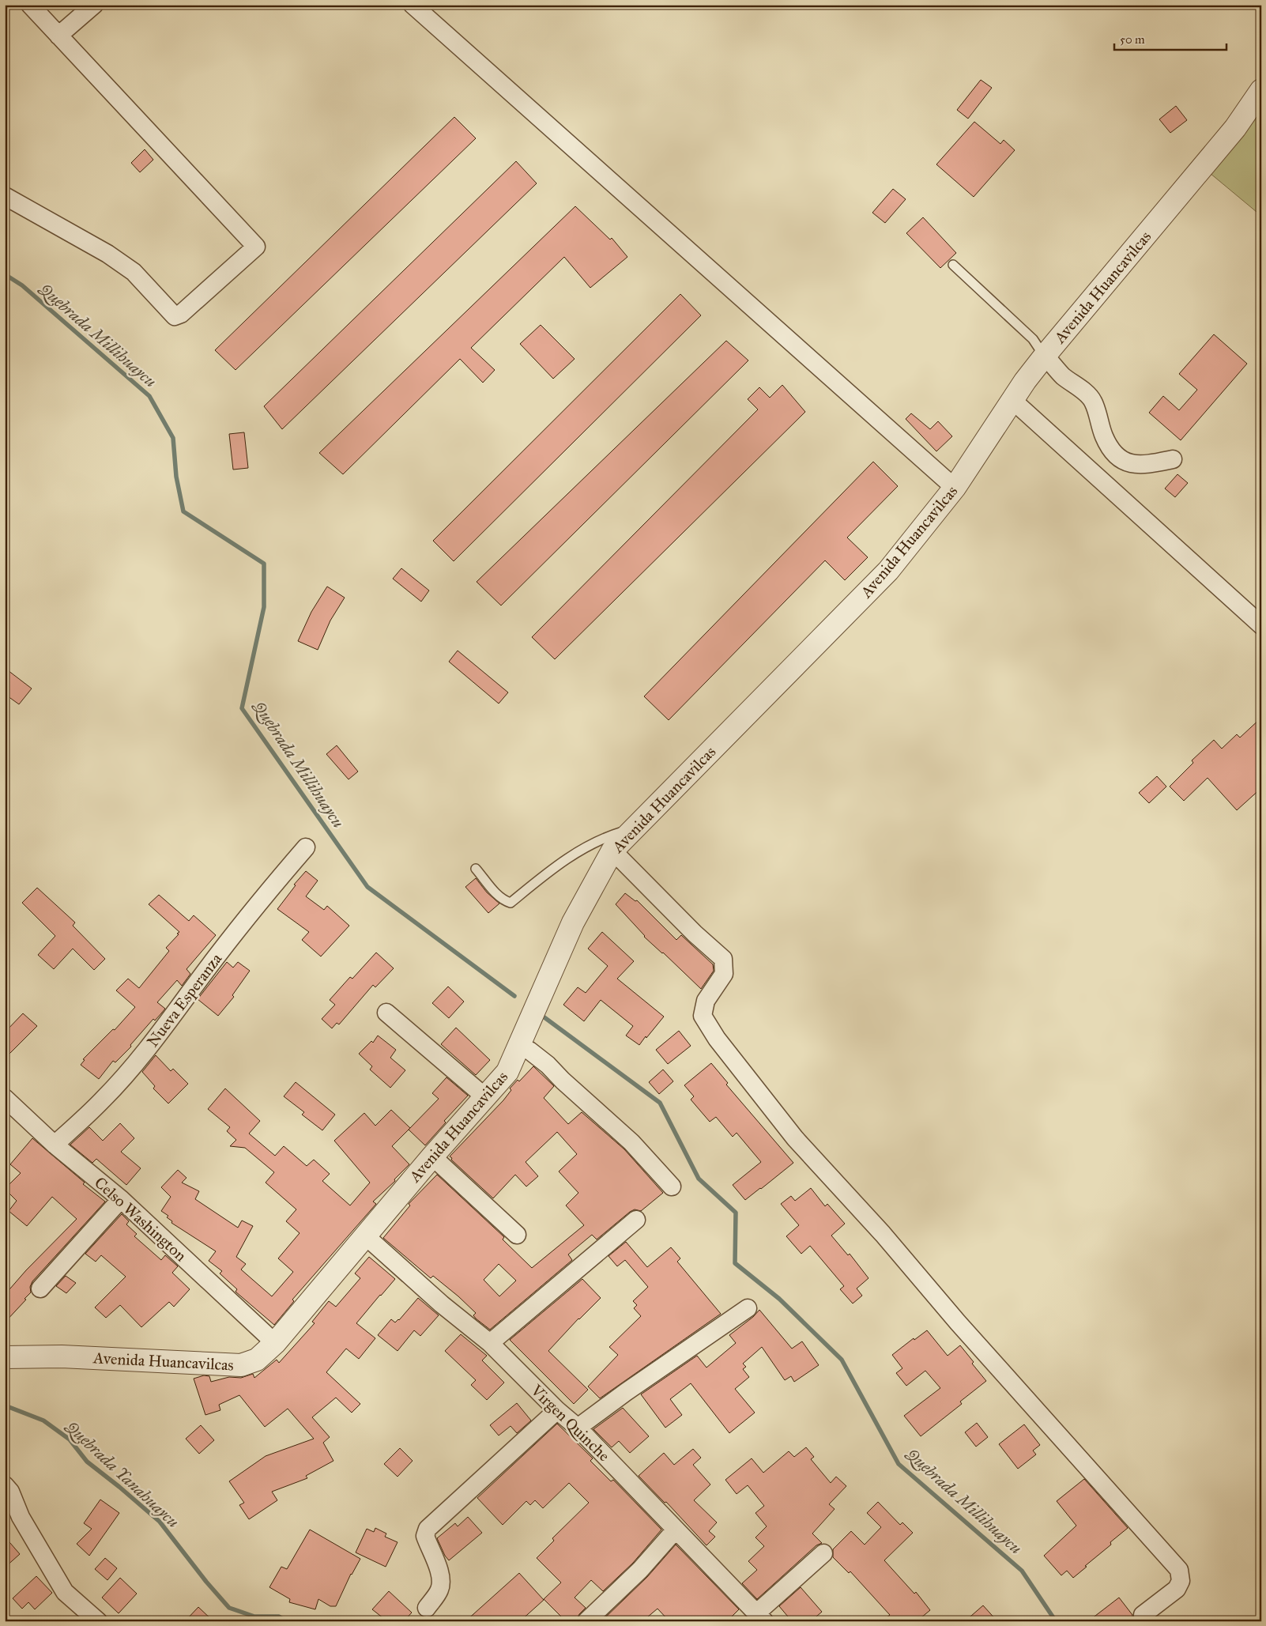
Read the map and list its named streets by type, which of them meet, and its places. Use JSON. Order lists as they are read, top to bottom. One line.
{"streets":{"street":["Avenida Huancavilcas","Nueva Esperanza","Celso Washington","Virgen Quinche"]},"crossings":[["Avenida Huancavilcas","Celso Washington"],["Avenida Huancavilcas","Virgen Quinche"],["Nueva Esperanza","Celso Washington"]],"water":["Quebrada Millihuaycu","Quebrada Yanahuaycu"],"scale_bar":"50 m"}
